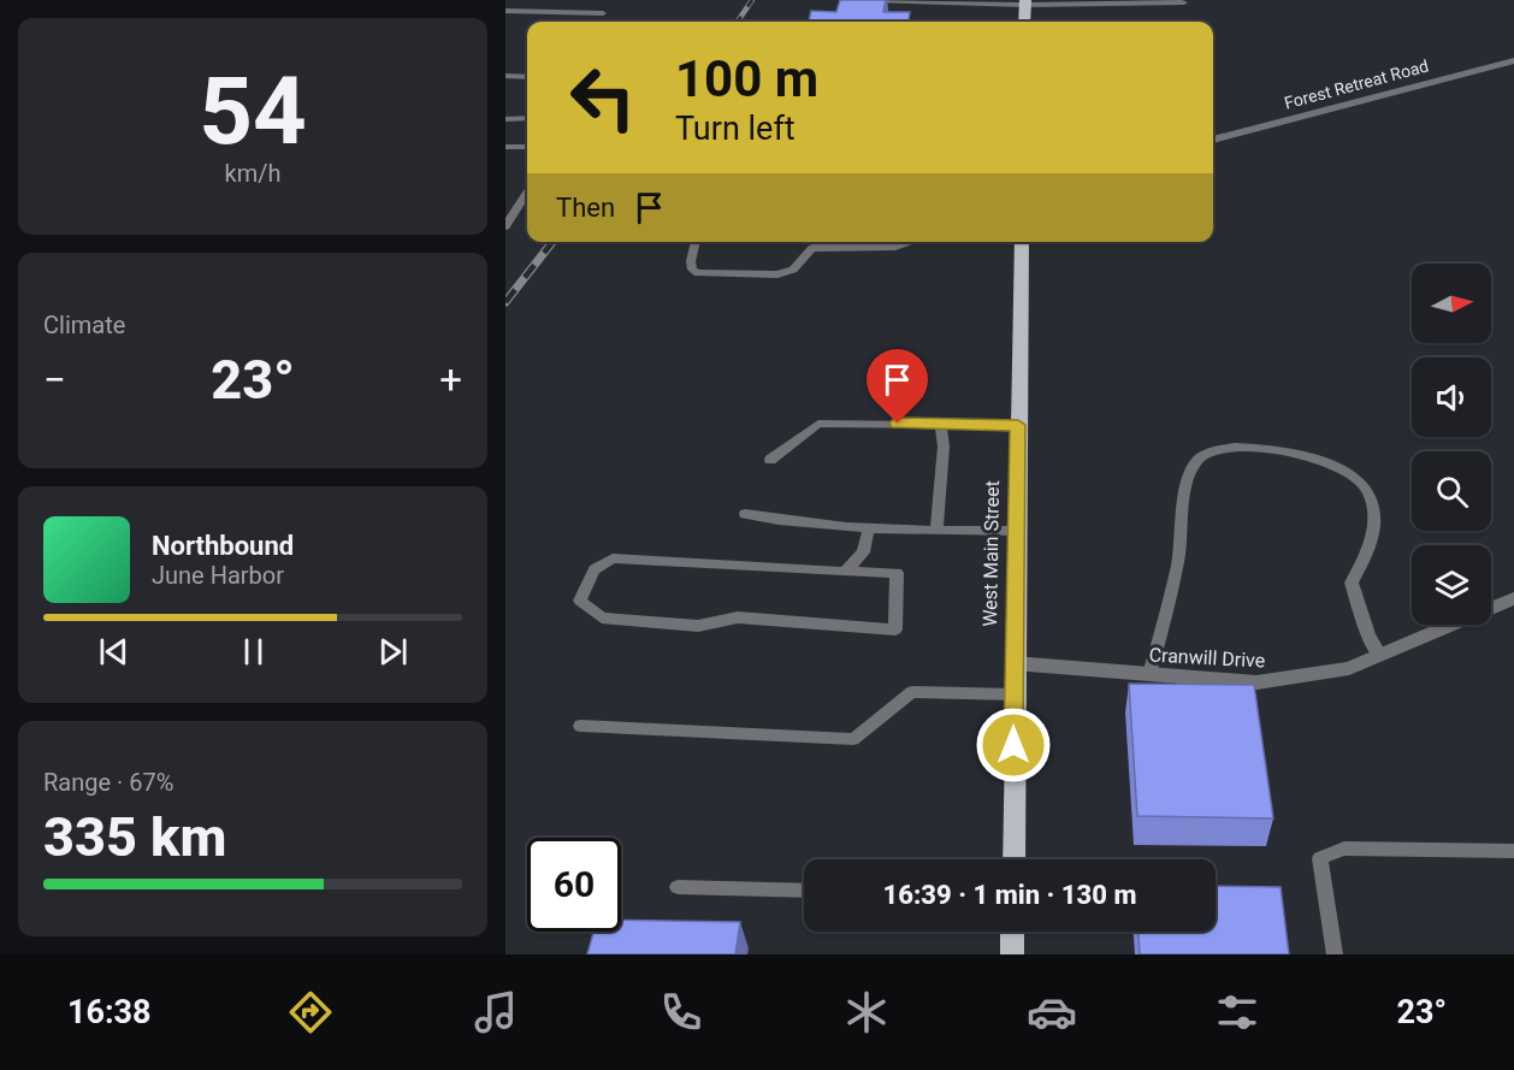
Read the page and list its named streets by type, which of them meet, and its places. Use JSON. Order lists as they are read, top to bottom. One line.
{"streets":{"main road":["West Main Street"],"street":["Forest Retreat Road","Cranwill Drive"]},"crossings":[["West Main Street","Cranwill Drive"]],"north":"right","page":{"tile":[["54","km/h"],"Climate",["Range · 67%","335 km"]],"turn":["100 m","Turn left"],"then":"Then","heat":["−","23°","+"],"song":["Northbound","June Harbor"],"limit":"60","trip":"16:39 · 1 min · 130 m","tabs":["16:38","23°"]}}
